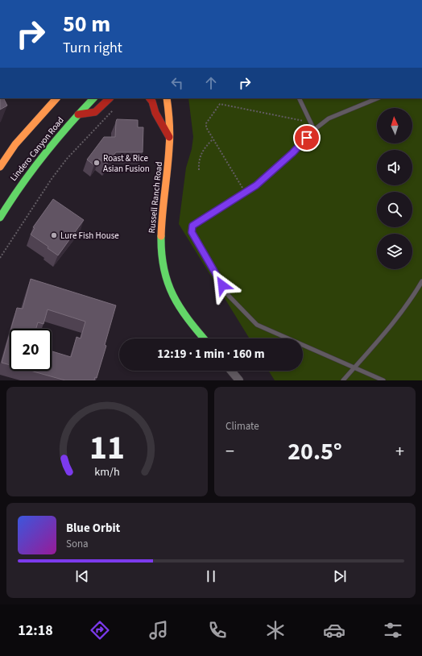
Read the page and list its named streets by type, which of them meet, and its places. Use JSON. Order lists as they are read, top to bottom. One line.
{"streets":{"main road":["Lindero Canyon Road","Russell Ranch Road"]},"places":["Roast & Rice Asian Fusion","Lure Fish House"],"north":"top","page":{"turn":["50 m","Turn right"],"limit":"20","trip":"12:19 · 1 min · 160 m","tile":"Climate","heat":["−","20.5°","+"],"song":["Blue Orbit","Sona"],"tabs":"12:18","gauge":["11","km/h"]}}
